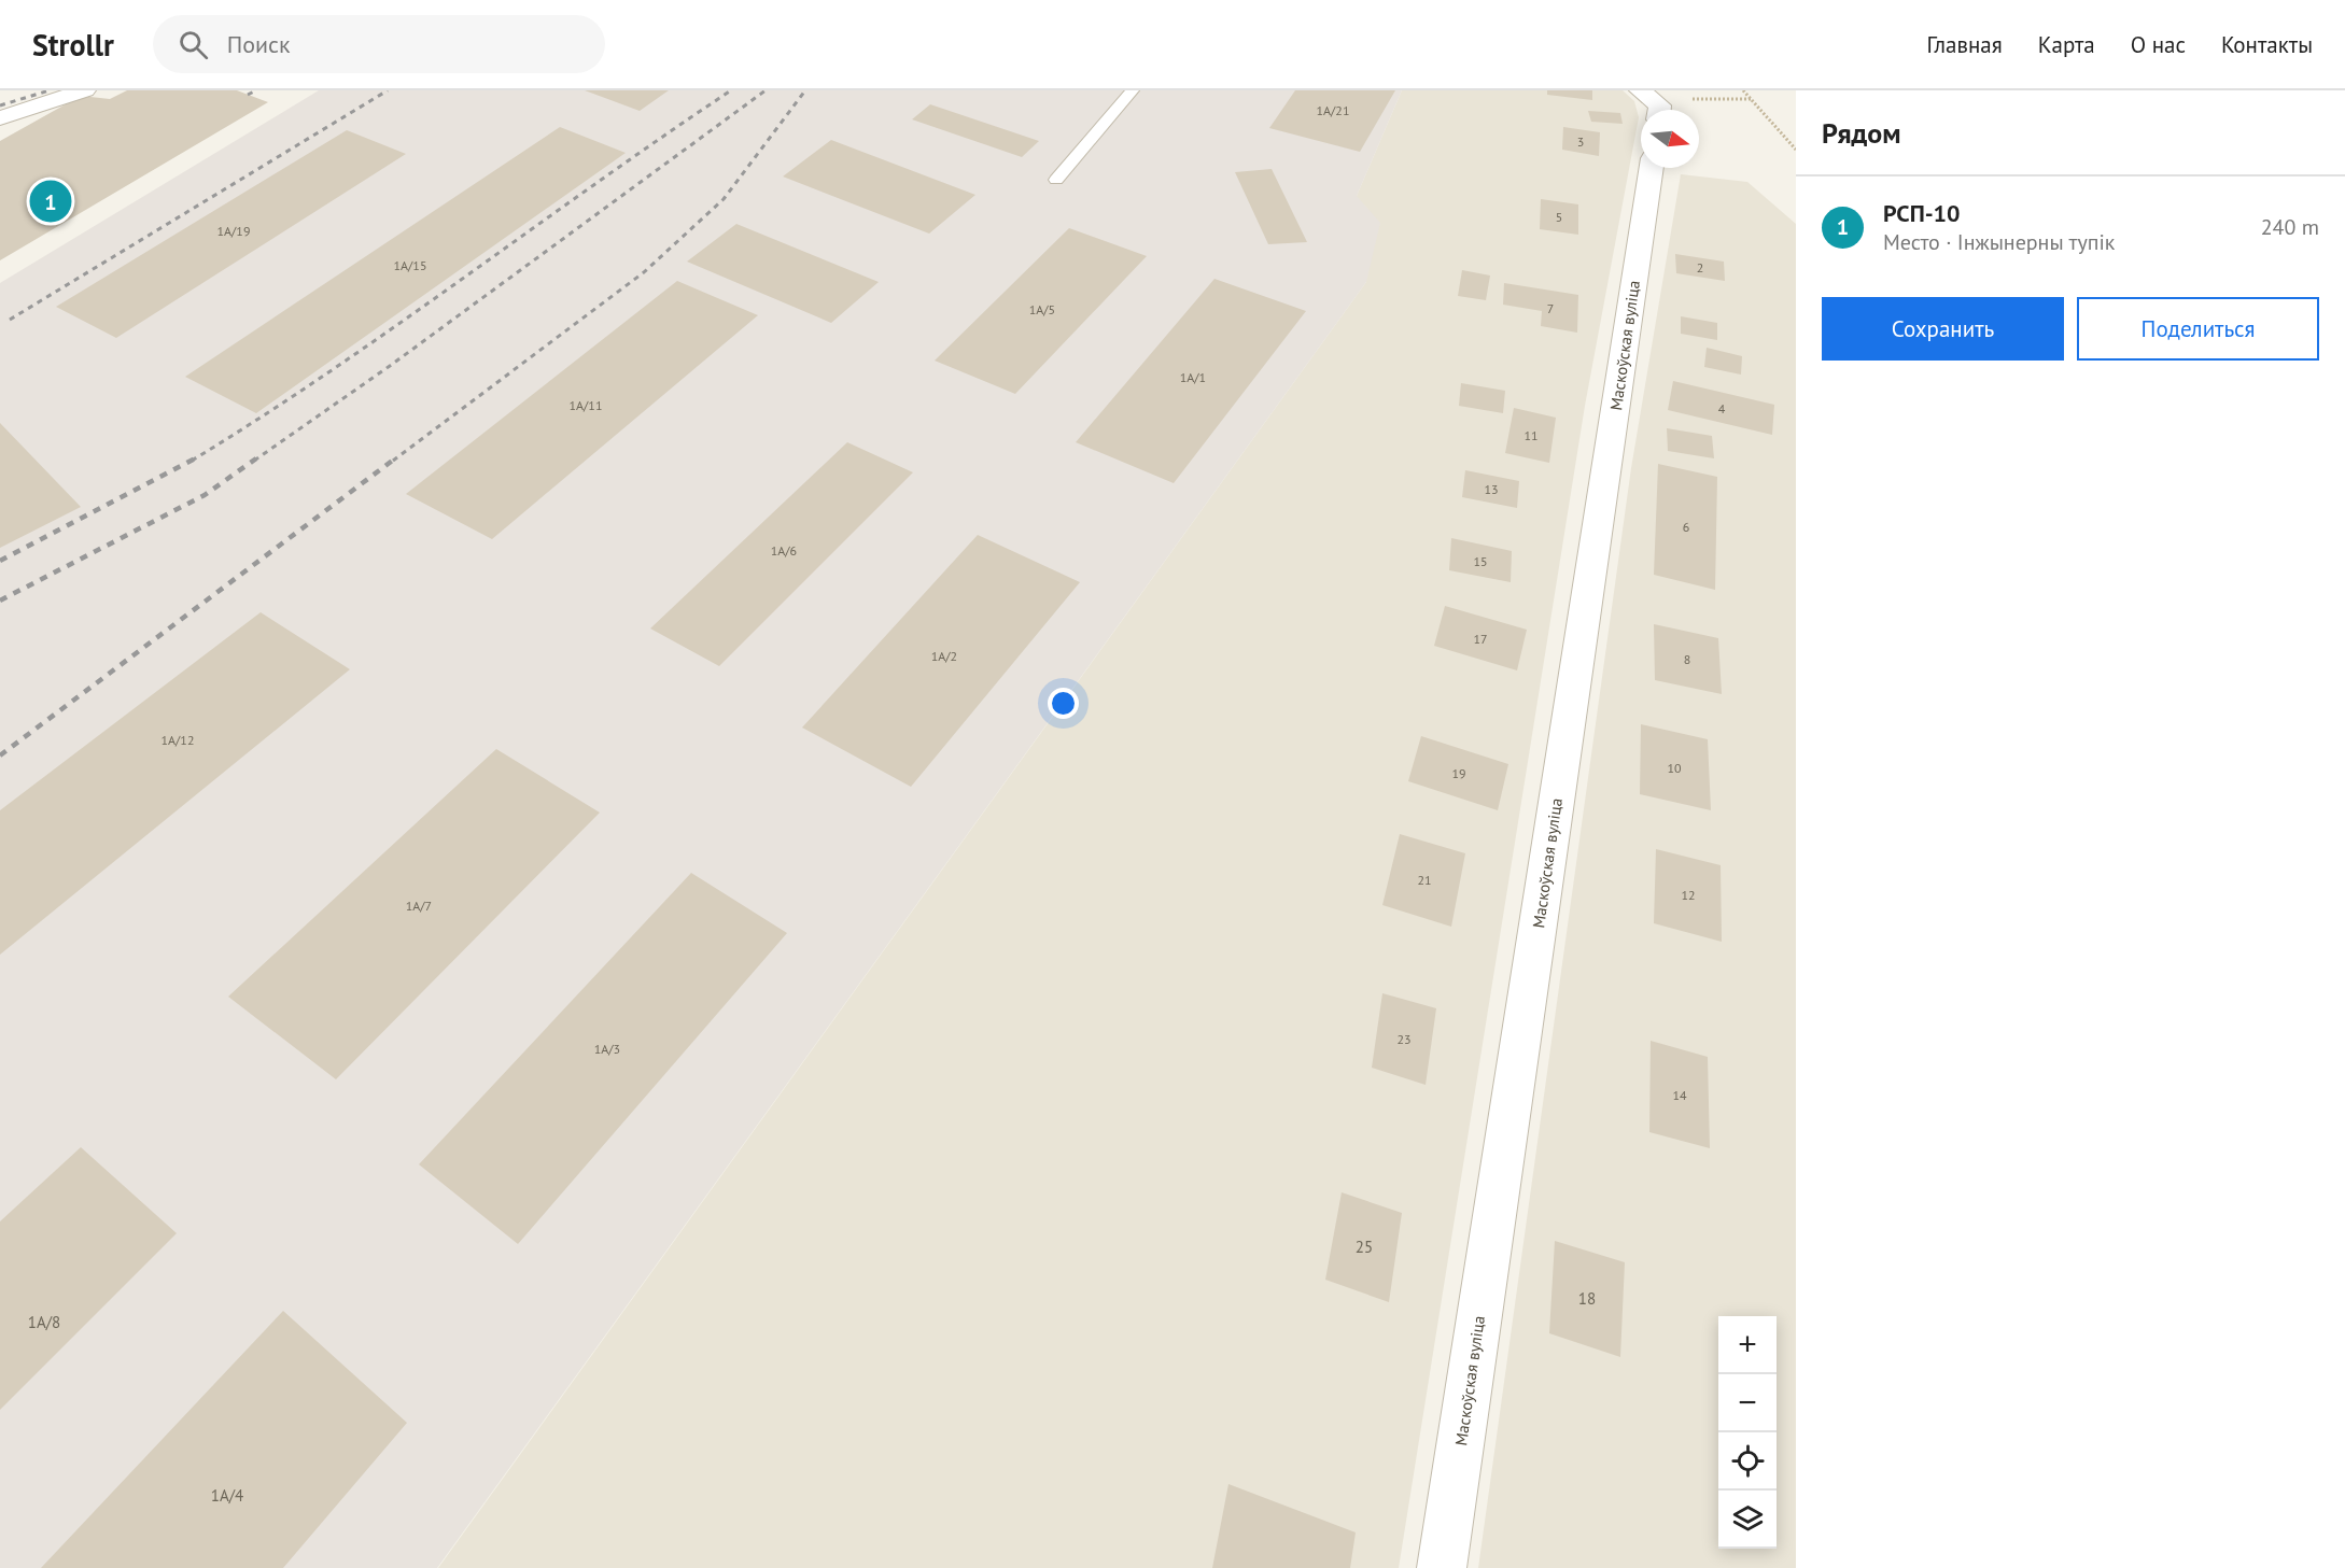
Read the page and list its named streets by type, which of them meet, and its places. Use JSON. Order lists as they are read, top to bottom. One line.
{"streets":{"street":["Маскоўская вуліца"]},"house_numbers":["1А/21","3","5","1А/19","1А/15","2","7","1А/5","1А/1","1А/11","4","11","13","6","1А/6","15","17","1А/2","8","1А/12","10","19","21","12","1А/7","23","1А/3","14","25","18","1А/8","1А/4"],"north":"right","page":{"header":"Strollr","search":"Поиск","nav":["Главная","Карта","О нас","Контакты"],"heading":"Рядом","list":[{"mark":"1","name":"РСП-10","note":"Место · Інжынерны тупік","value":"240 m"}],"pins":"1","buttons":["Сохранить","Поделиться"],"map_buttons":["+","−"]}}
